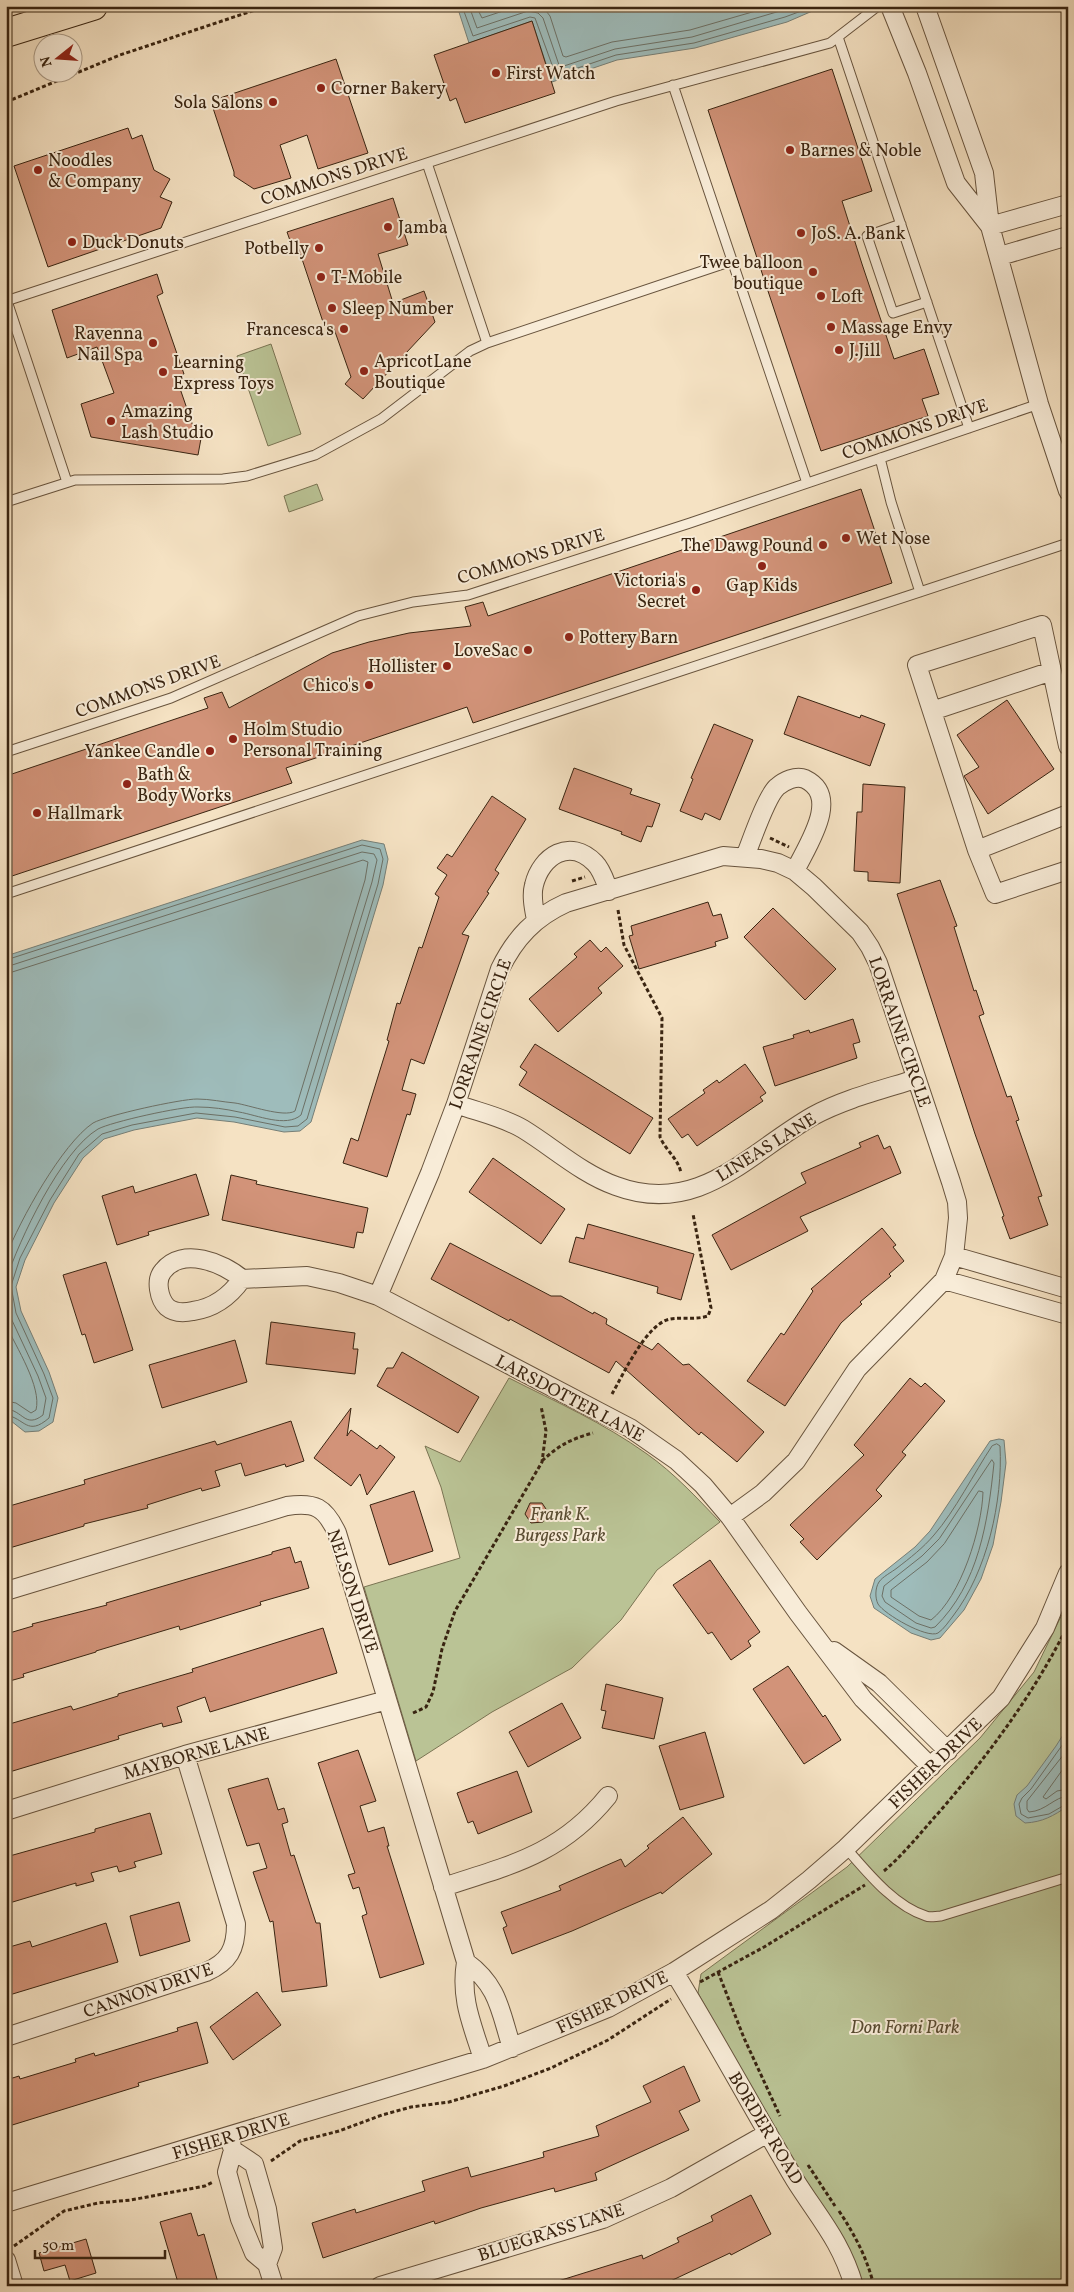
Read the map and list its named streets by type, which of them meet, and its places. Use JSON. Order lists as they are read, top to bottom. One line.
{"streets":{"street":["LORRAINE CIRCLE","LINEAS LANE","LARSDOTTER LANE","NELSON DRIVE","MAYBORNE LANE","FISHER DRIVE","CANNON DRIVE","BORDER ROAD","BLUEGRASS LANE"],"lane":["COMMONS DRIVE"]},"crossings":[["LORRAINE CIRCLE","LINEAS LANE"],["LORRAINE CIRCLE","LARSDOTTER LANE"],["LARSDOTTER LANE","FISHER DRIVE"],["NELSON DRIVE","MAYBORNE LANE"],["NELSON DRIVE","FISHER DRIVE"],["MAYBORNE LANE","CANNON DRIVE"],["FISHER DRIVE","BORDER ROAD"],["BORDER ROAD","BLUEGRASS LANE"]],"parks":["Frank K. Burgess Park","Don Forni Park"],"places":["First Watch","Corner Bakery","Sola Salons","Barnes & Noble","Noodles & Company","Jamba","JoS. A. Bank","Duck Donuts","Potbelly","Twee balloon boutique","T-Mobile","Loft","Sleep Number","Massage Envy","Francesca's","Ravenna Nail Spa","J.Jill","ApricotLane Boutique","Learning Express Toys","Amazing Lash Studio","Wet Nose","The Dawg Pound","Gap Kids","Victoria's Secret","Pottery Barn","LoveSac","Hollister","Chico's","Holm Studio Personal Training","Yankee Candle","Bath & Body Works","Hallmark"],"scale_bar":"50 m","north":"left"}
